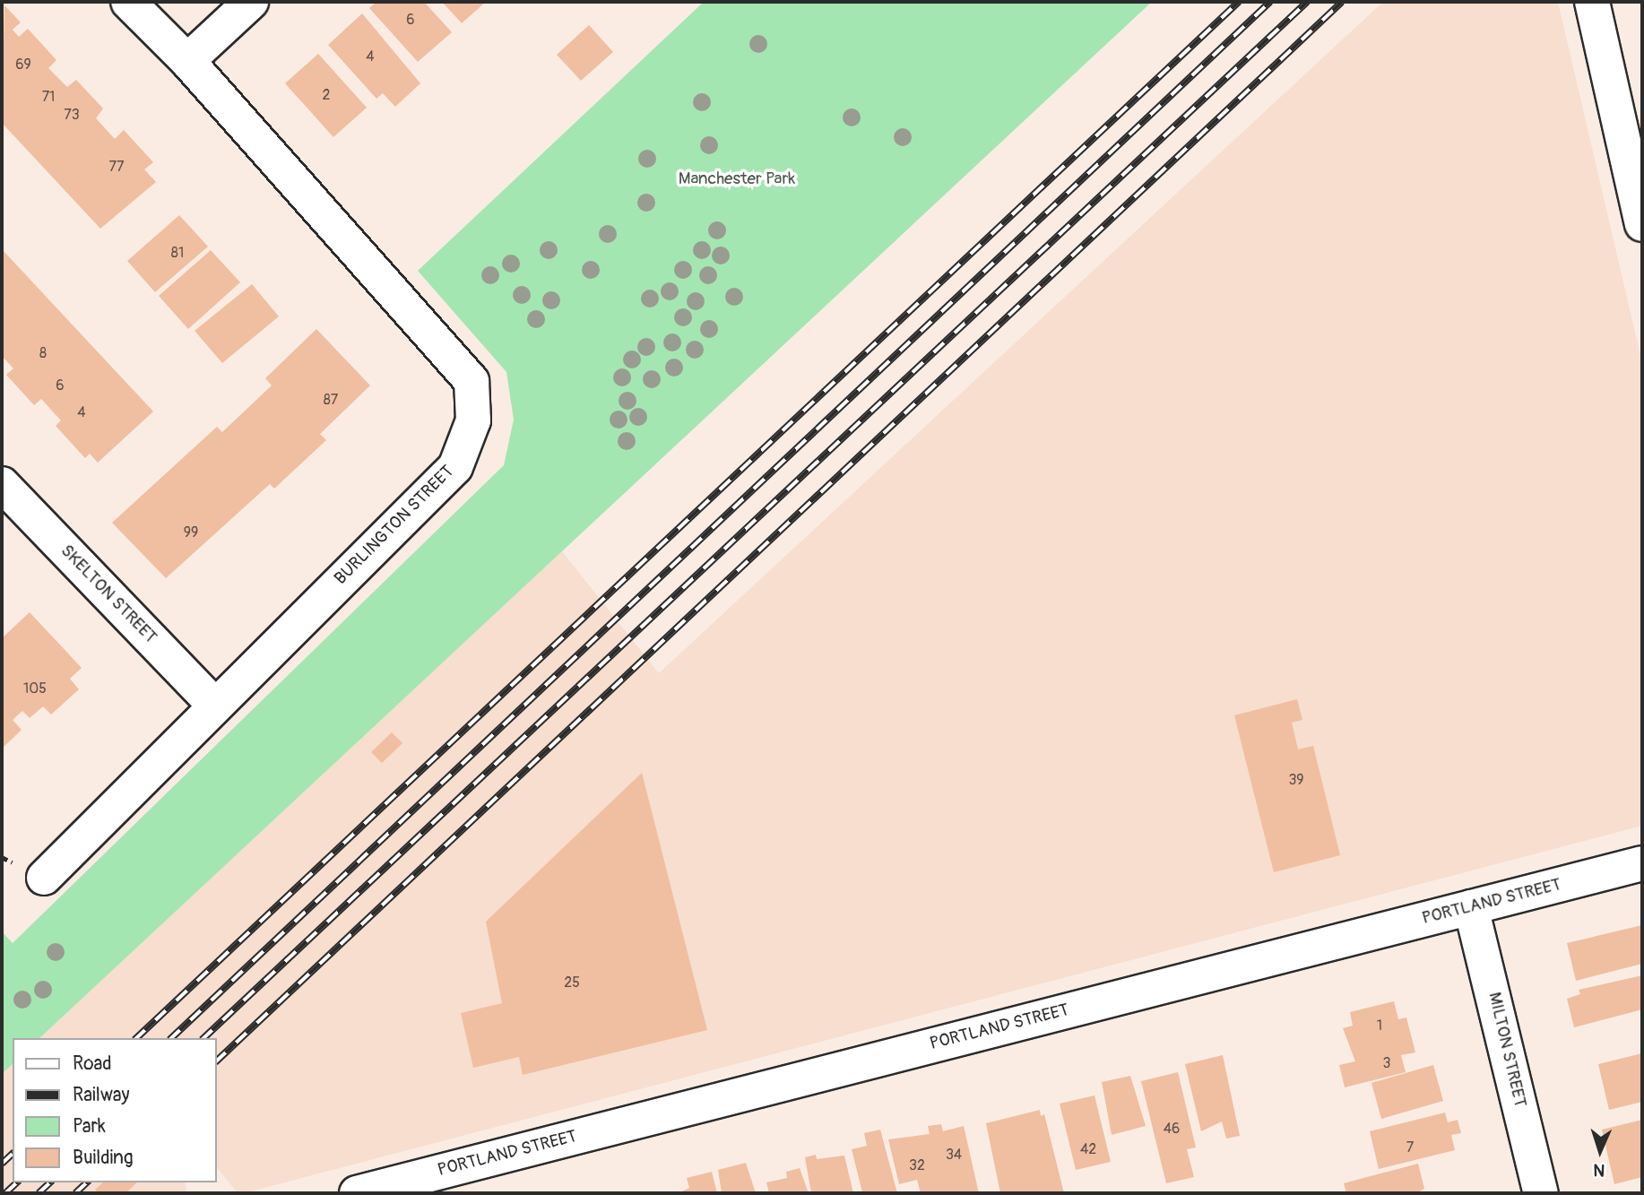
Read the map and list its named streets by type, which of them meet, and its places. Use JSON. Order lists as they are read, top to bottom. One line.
{"streets":{"street":["BURLINGTON STREET","SKELTON STREET","PORTLAND STREET","MILTON STREET"]},"crossings":[["BURLINGTON STREET","SKELTON STREET"],["PORTLAND STREET","MILTON STREET"]],"parks":["Manchester Park"],"house_numbers":["6","4","69","2","71","73","77","81","8","6","87","4","99","105","39","25","1","3","46","7","42","34","32"],"legend":["Road","Railway","Park","Building"],"north":"bottom"}
